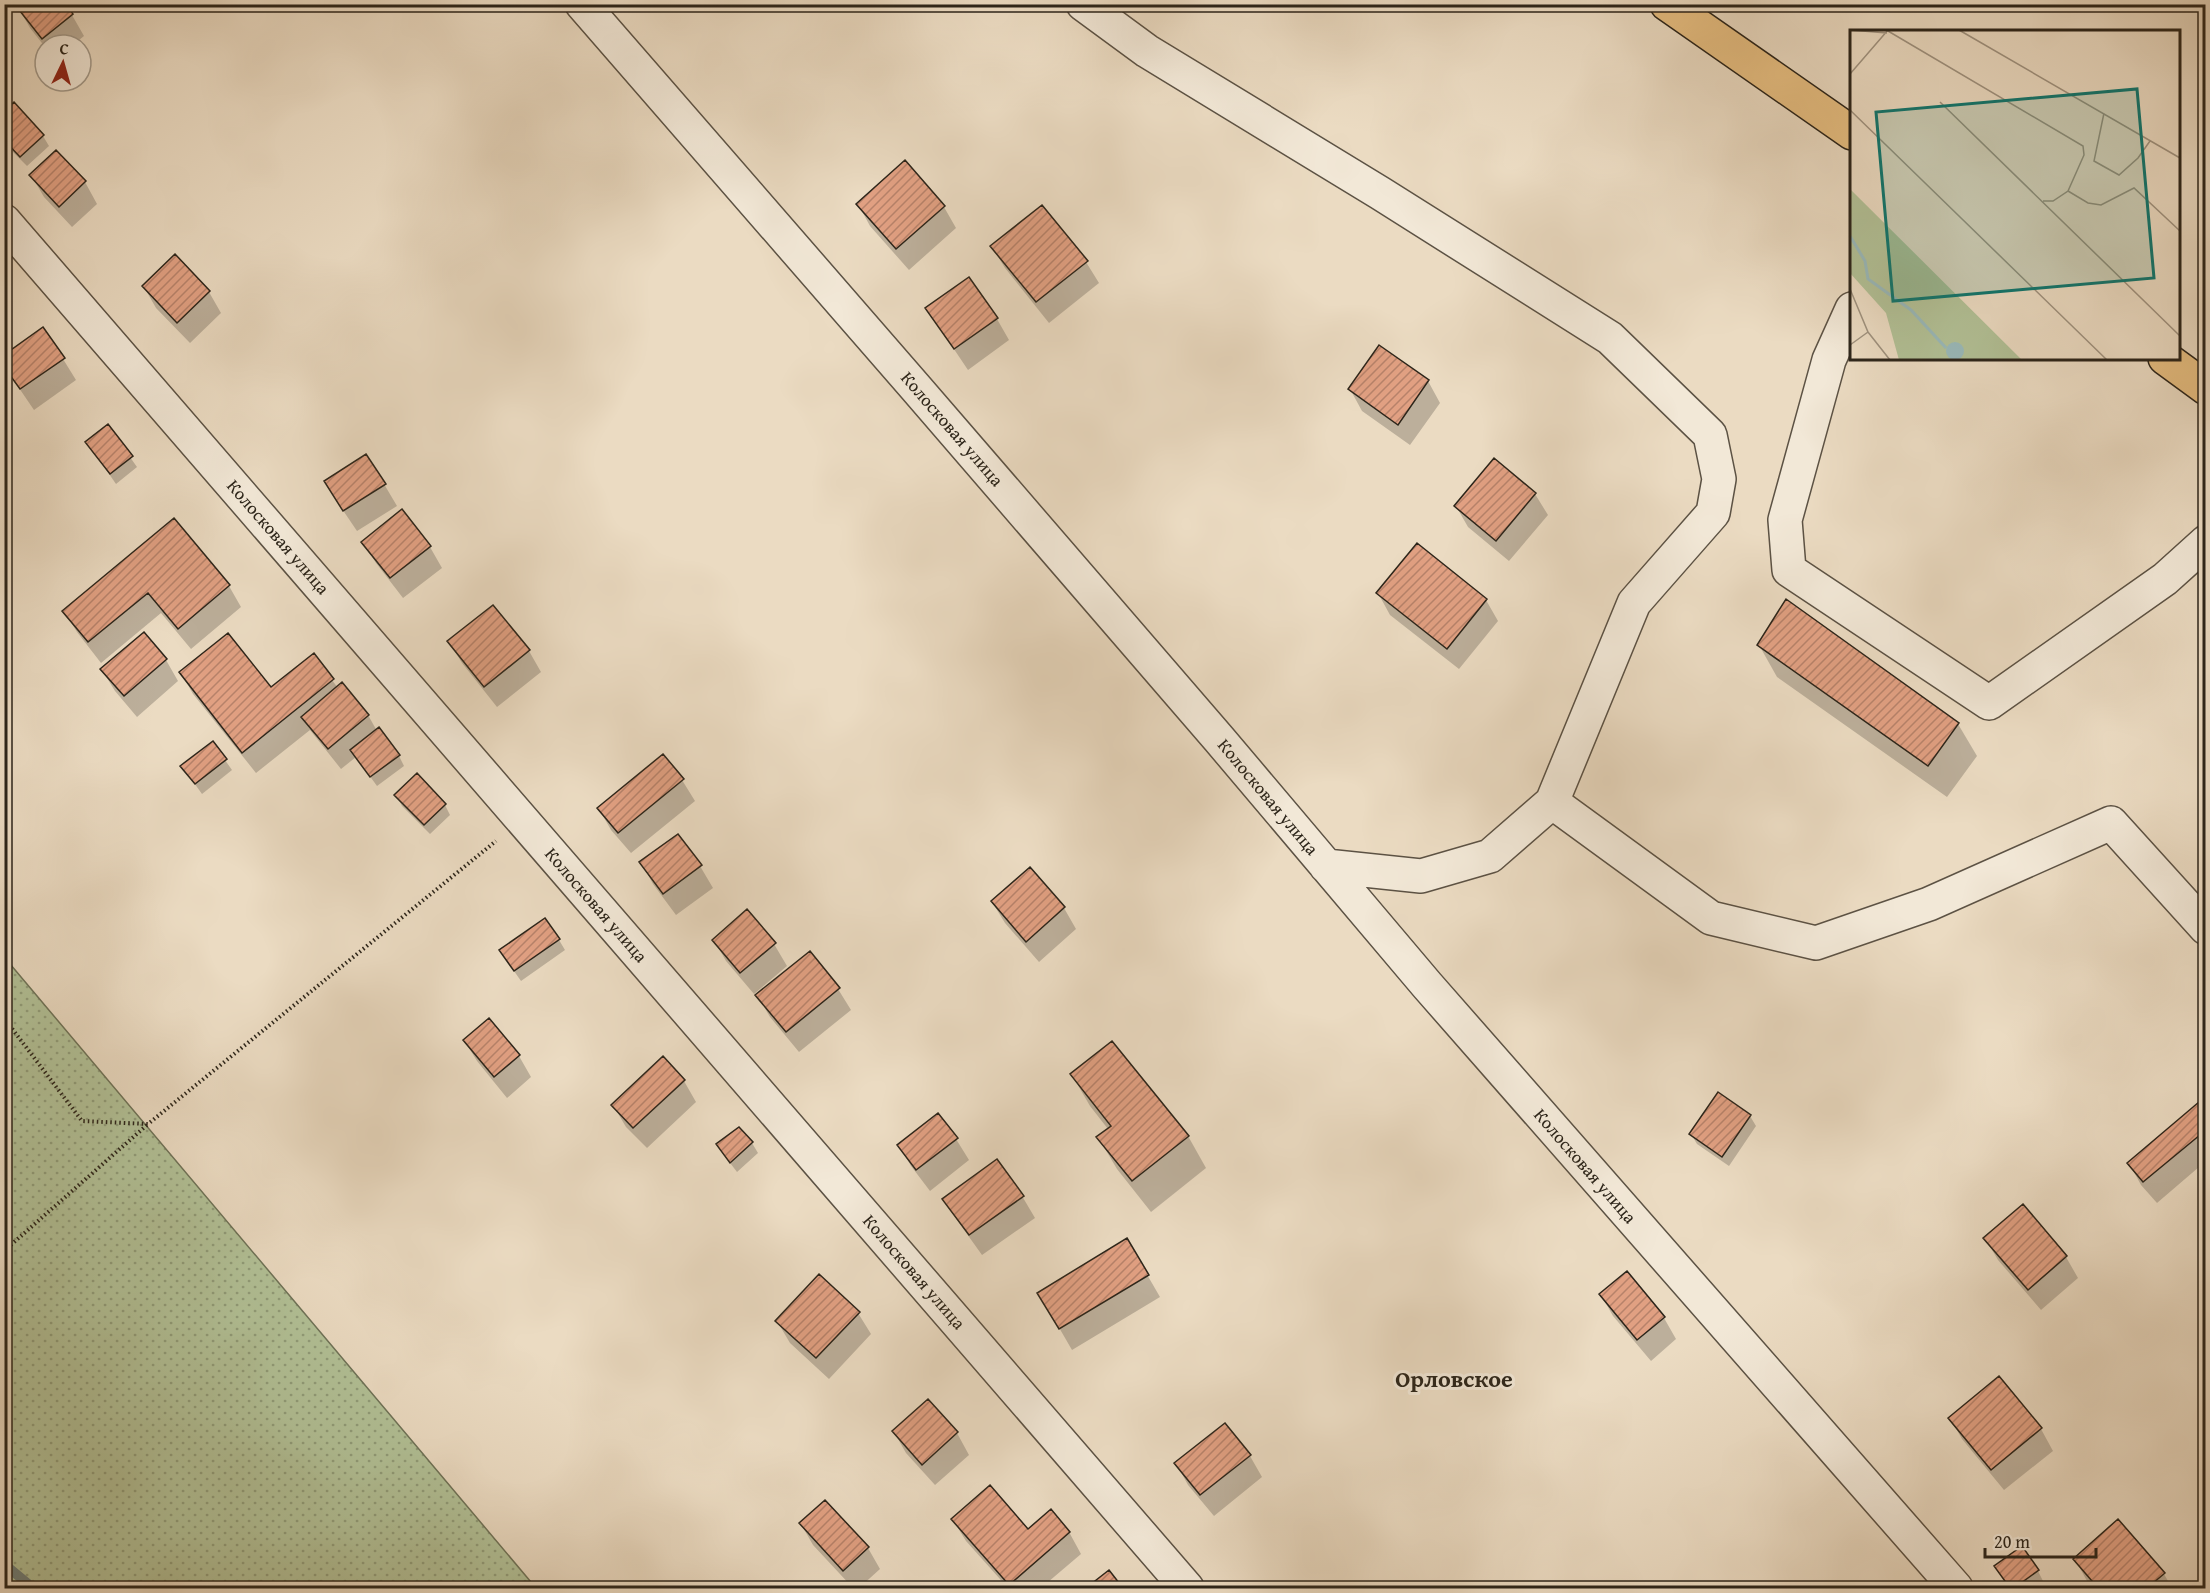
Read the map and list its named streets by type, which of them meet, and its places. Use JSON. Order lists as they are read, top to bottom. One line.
{"streets":{"street":["Колосковая улица"]},"districts":["Орловское"],"scale_bar":"20 m","north":"top"}
